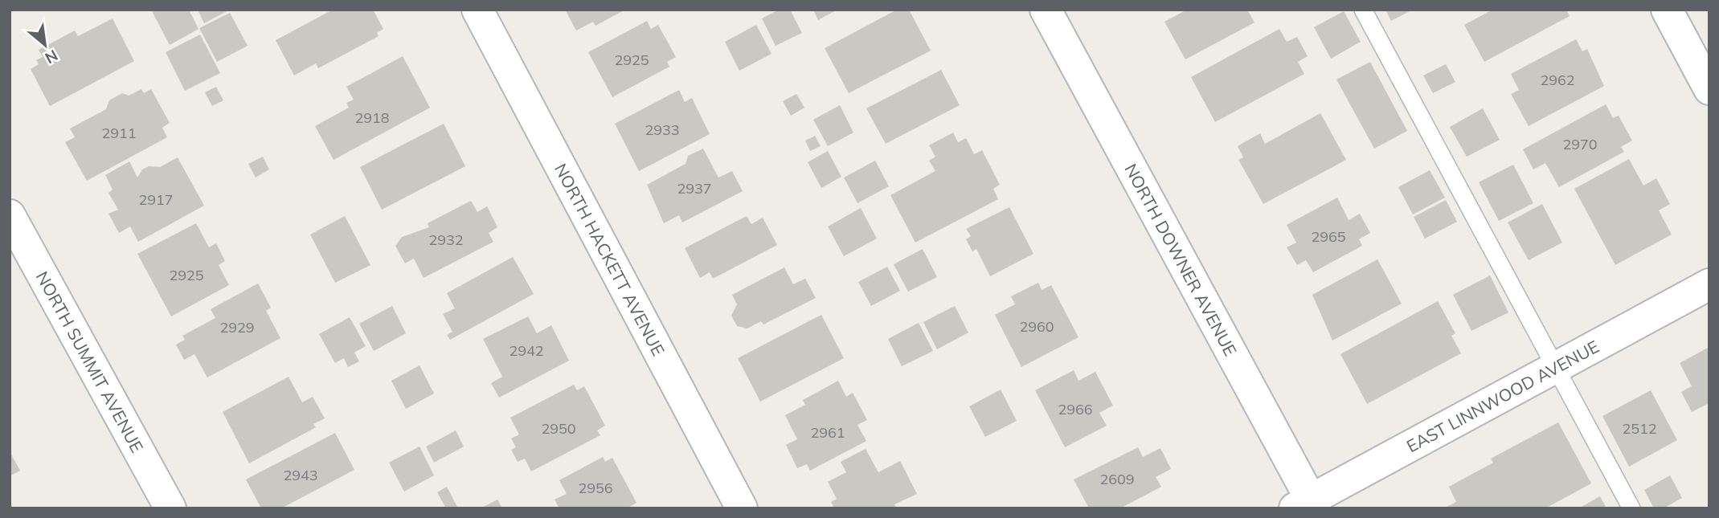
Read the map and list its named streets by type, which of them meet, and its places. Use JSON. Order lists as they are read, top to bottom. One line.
{"streets":{"street":["NORTH HACKETT AVENUE","NORTH DOWNER AVENUE","NORTH SUMMIT AVENUE","EAST LINNWOOD AVENUE"]},"crossings":[["NORTH DOWNER AVENUE","EAST LINNWOOD AVENUE"]],"house_numbers":["2925","2962","2918","2933","2911","2970","2937","2917","2965","2932","2925","2960","2929","2942","2966","2950","2512","2961","2943","2609","2956"],"north":"bottom right"}
